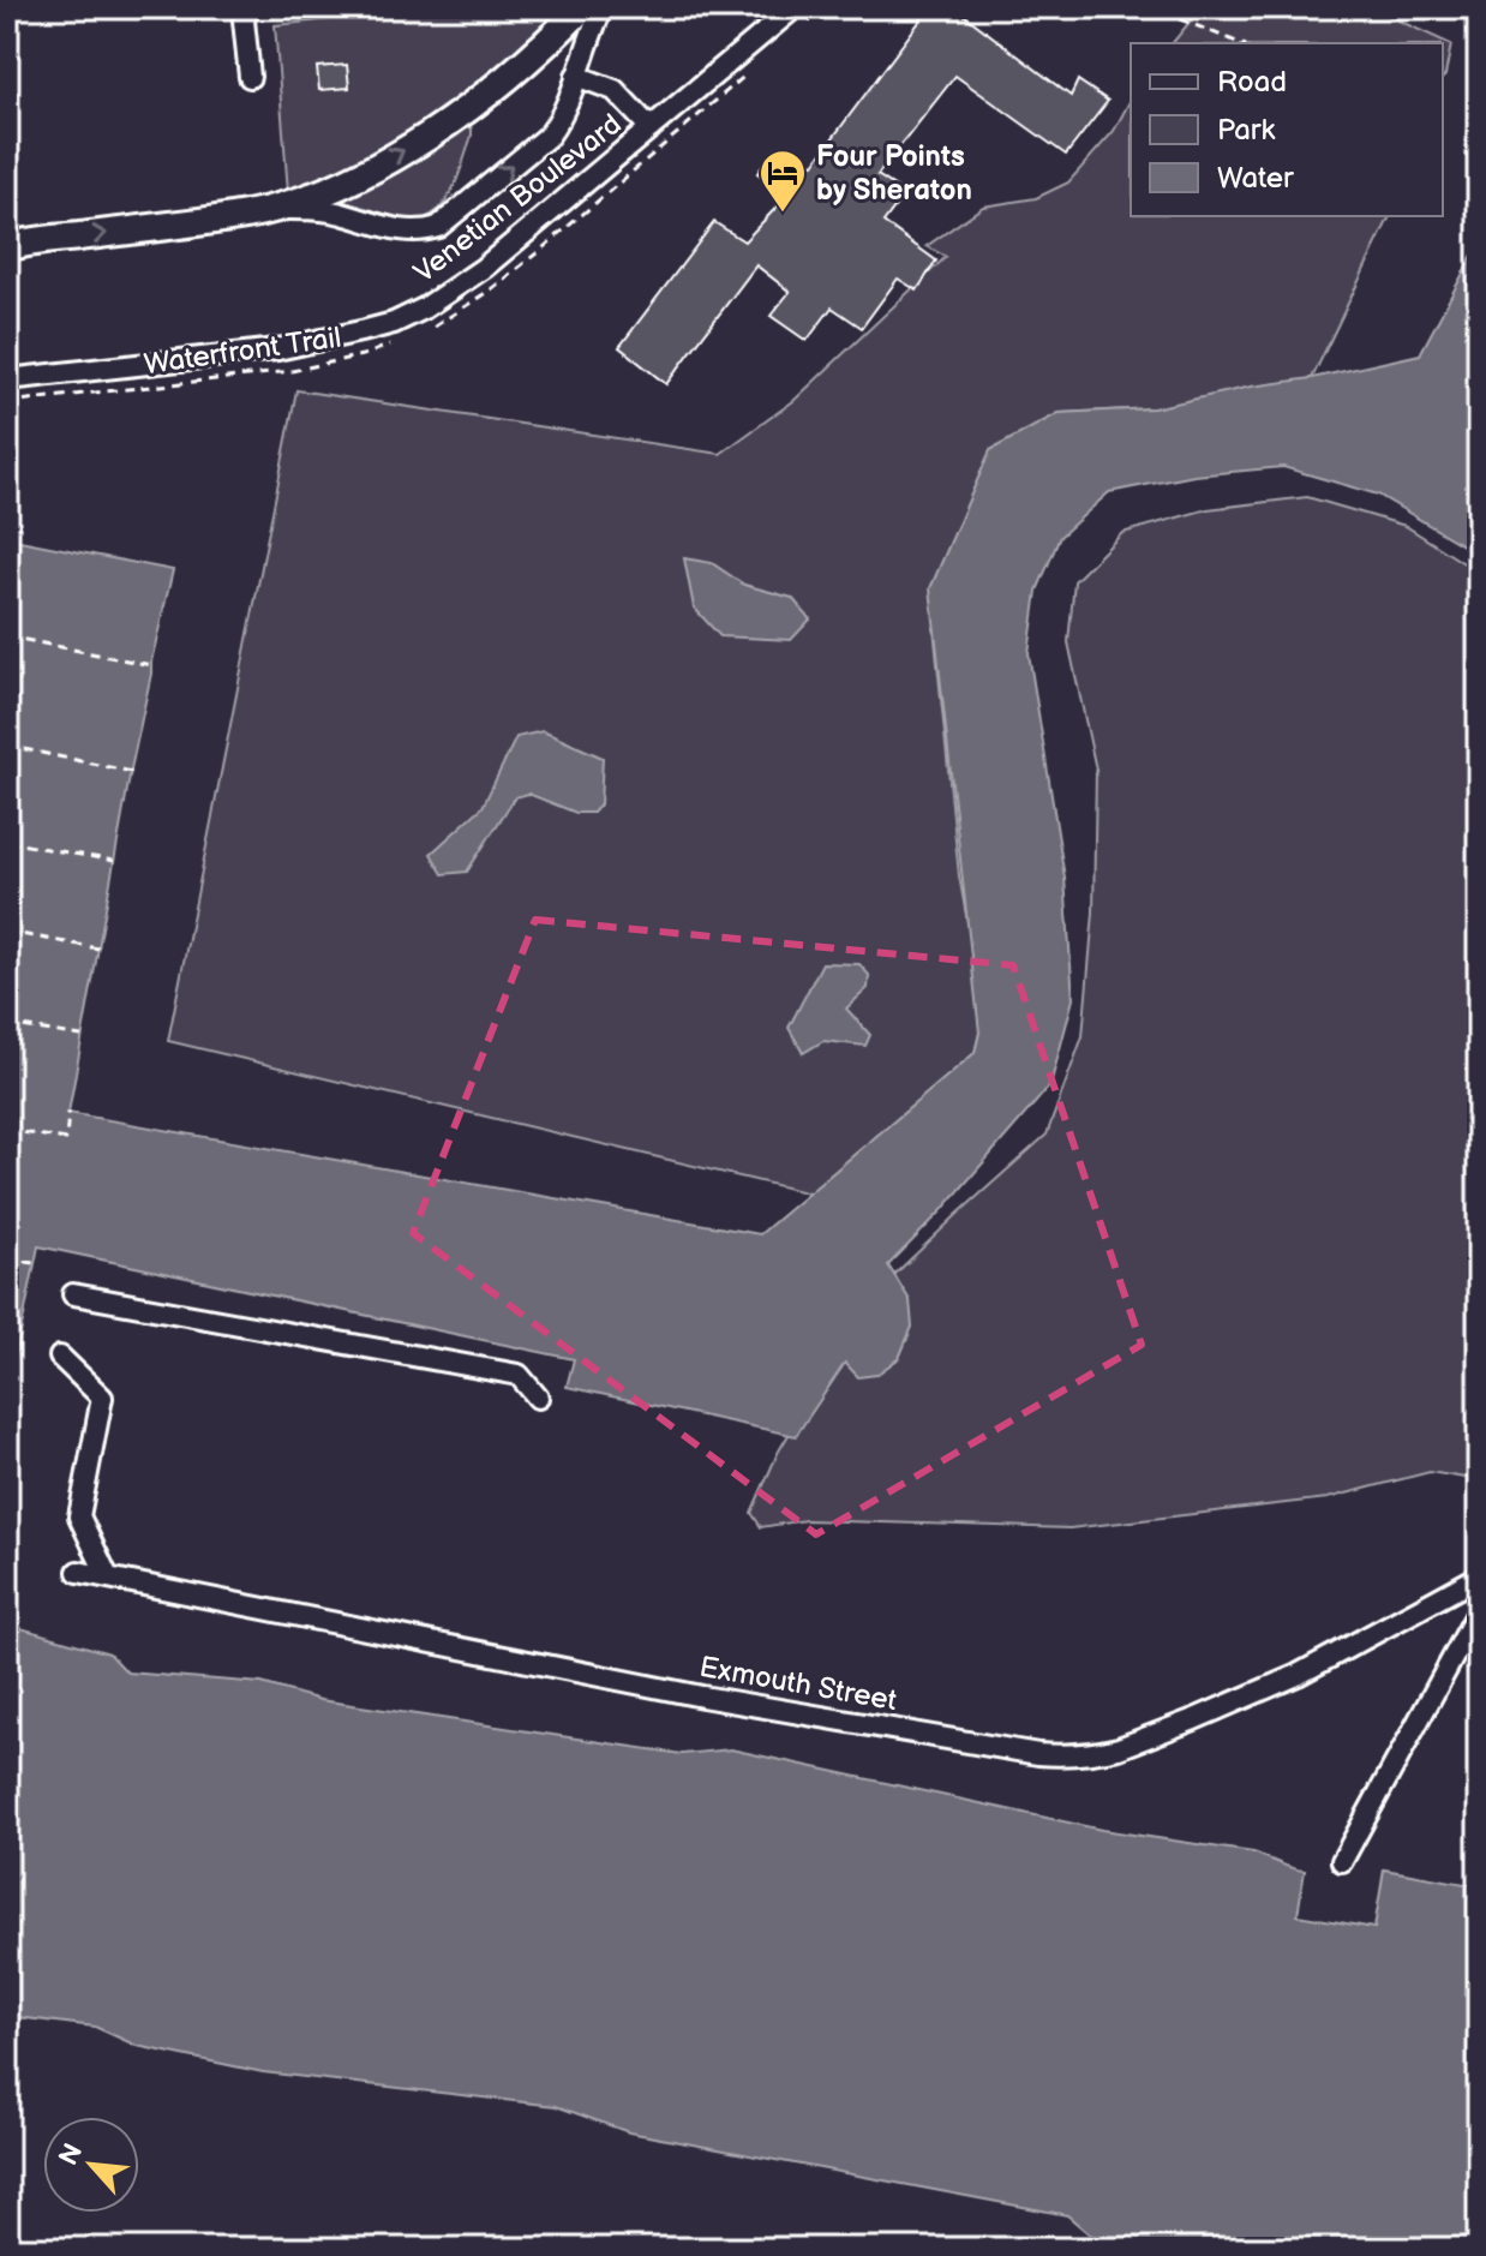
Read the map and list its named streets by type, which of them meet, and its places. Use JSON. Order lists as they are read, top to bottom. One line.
{"streets":{"street":["Venetian Boulevard","Exmouth Street"],"path":["Waterfront Trail"]},"places":{"hotel":["Four Points by Sheraton"]},"legend":["Road","Park","Water"],"north":"top left"}
